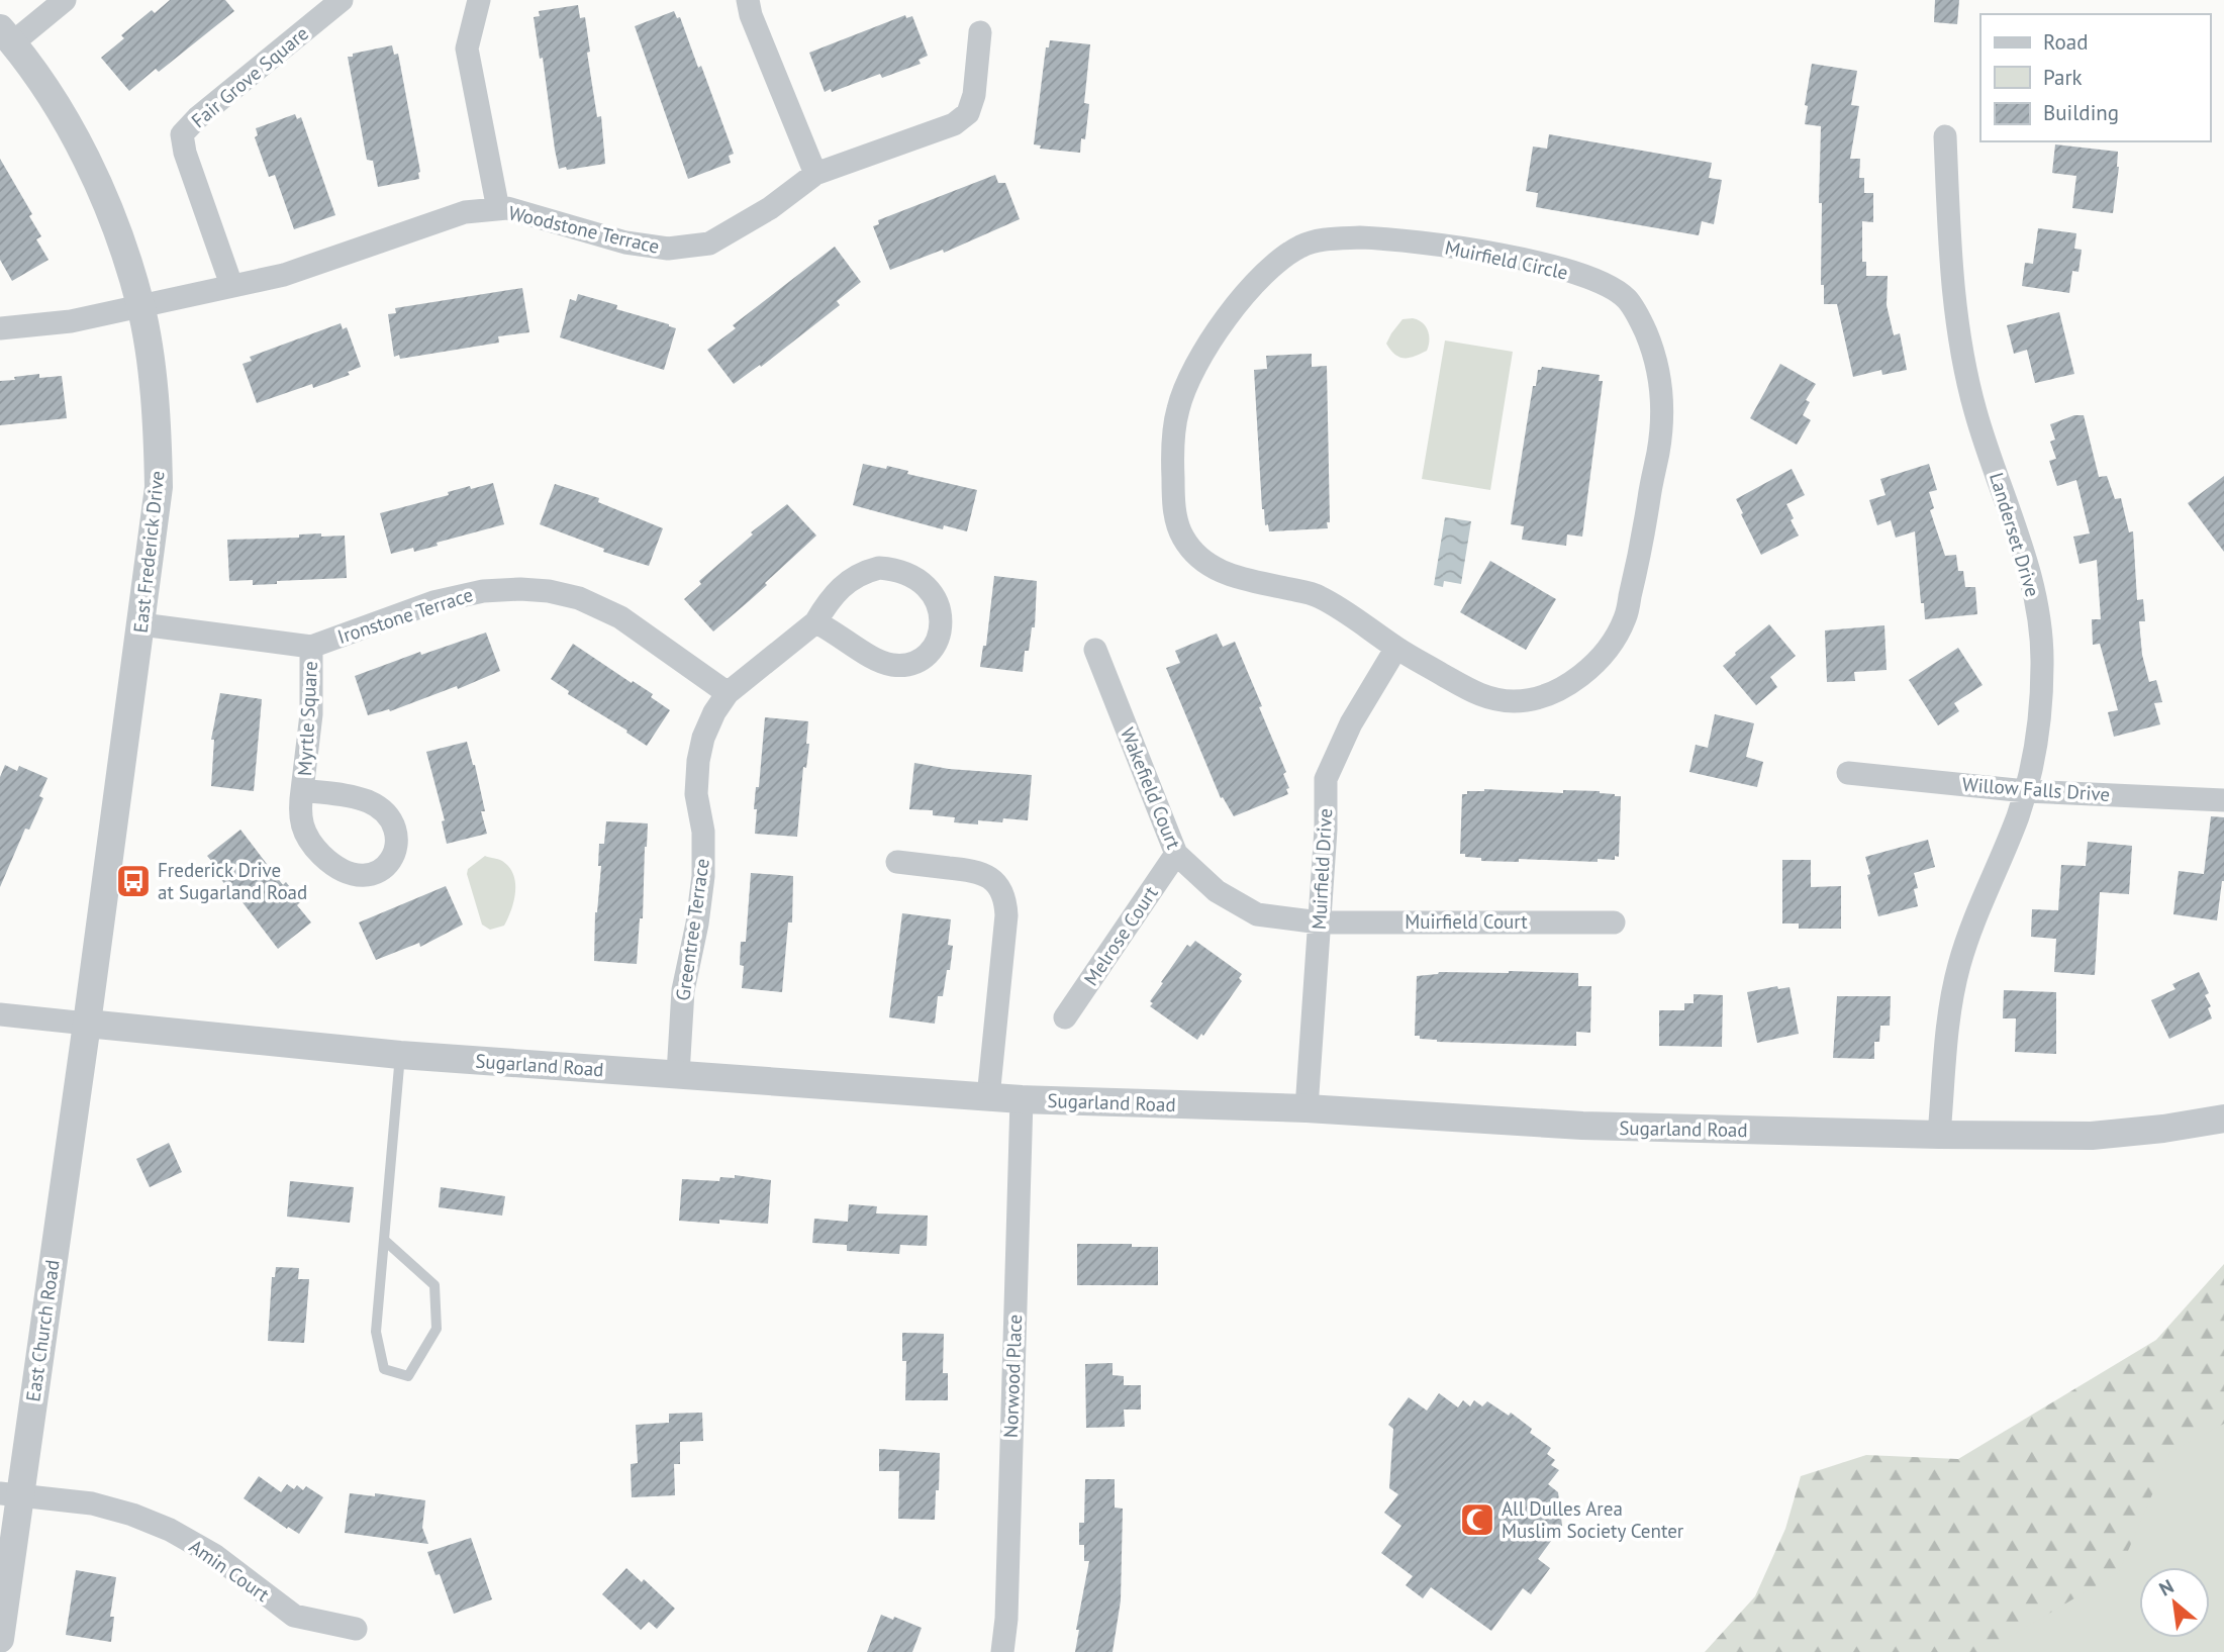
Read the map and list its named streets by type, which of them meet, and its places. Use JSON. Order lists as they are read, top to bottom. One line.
{"streets":{"street":["Fair Grove Square","Woodstone Terrace","Muirfield Circle","Landerset Drive","East Frederick Drive","Ironstone Terrace","Myrtle Square","Wakefield Court","Willow Falls Drive","Muirfield Drive","Muirfield Court","Greentree Terrace","Melrose Court","Sugarland Road","East Church Road","Norwood Place","Amin Court"]},"crossings":[["Fair Grove Square","Woodstone Terrace"],["Woodstone Terrace","East Frederick Drive"],["Muirfield Circle","Muirfield Drive"],["Landerset Drive","Willow Falls Drive"],["Landerset Drive","Sugarland Road"],["East Frederick Drive","Ironstone Terrace"],["East Frederick Drive","Sugarland Road"],["East Frederick Drive","East Church Road"],["Ironstone Terrace","Myrtle Square"],["Ironstone Terrace","Greentree Terrace"],["Wakefield Court","Muirfield Drive"],["Wakefield Court","Muirfield Court"],["Wakefield Court","Melrose Court"],["Muirfield Drive","Muirfield Court"],["Muirfield Drive","Sugarland Road"],["Greentree Terrace","Sugarland Road"],["Sugarland Road","East Church Road"],["Sugarland Road","Norwood Place"],["East Church Road","Amin Court"]],"places":{"bus stop":["Frederick Drive at Sugarland Road"],"mosque":["All Dulles Area Muslim Society Center"]},"legend":["Road","Park","Building"],"north":"top left"}
